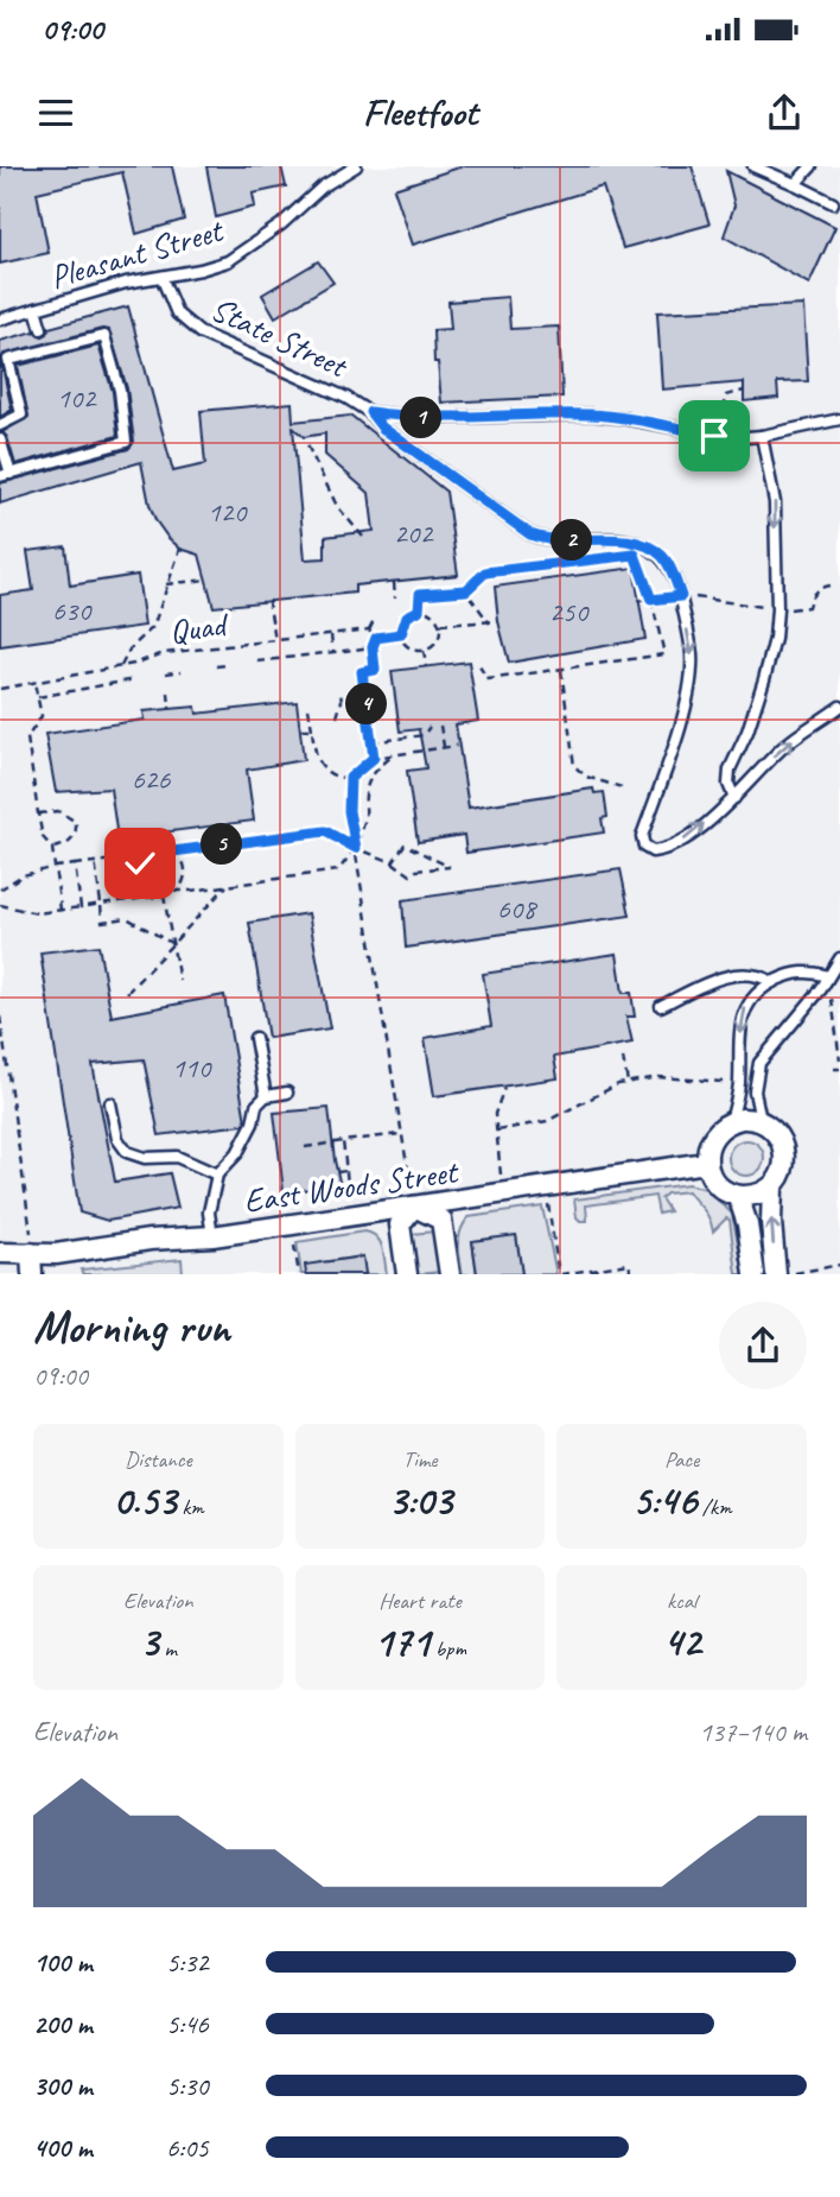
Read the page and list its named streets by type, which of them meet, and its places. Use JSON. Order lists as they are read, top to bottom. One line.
{"streets":{"street":["East Woods Street"],"lane":["Pleasant Street","State Street"],"path":["Quad"]},"crossings":[["Pleasant Street","State Street"]],"house_numbers":["102","120","202","630","250","626","608","110"],"page":{"status":"09:00","header":"Fleetfoot","pins":["1","2","4","5"],"heading":["Morning run","09:00"],"stats":[["Distance","0.53 km"],["Time","3:03"],["Pace","5:46 /km"],["Elevation","3 m"],["Heart rate","171 bpm"],["kcal","42"]],"chart":["Elevation","137–140 m"],"list":[{"name":"100 m","note":"5:32"},{"name":"200 m","note":"5:46"},{"name":"300 m","note":"5:30"},{"name":"400 m","note":"6:05"}]}}
